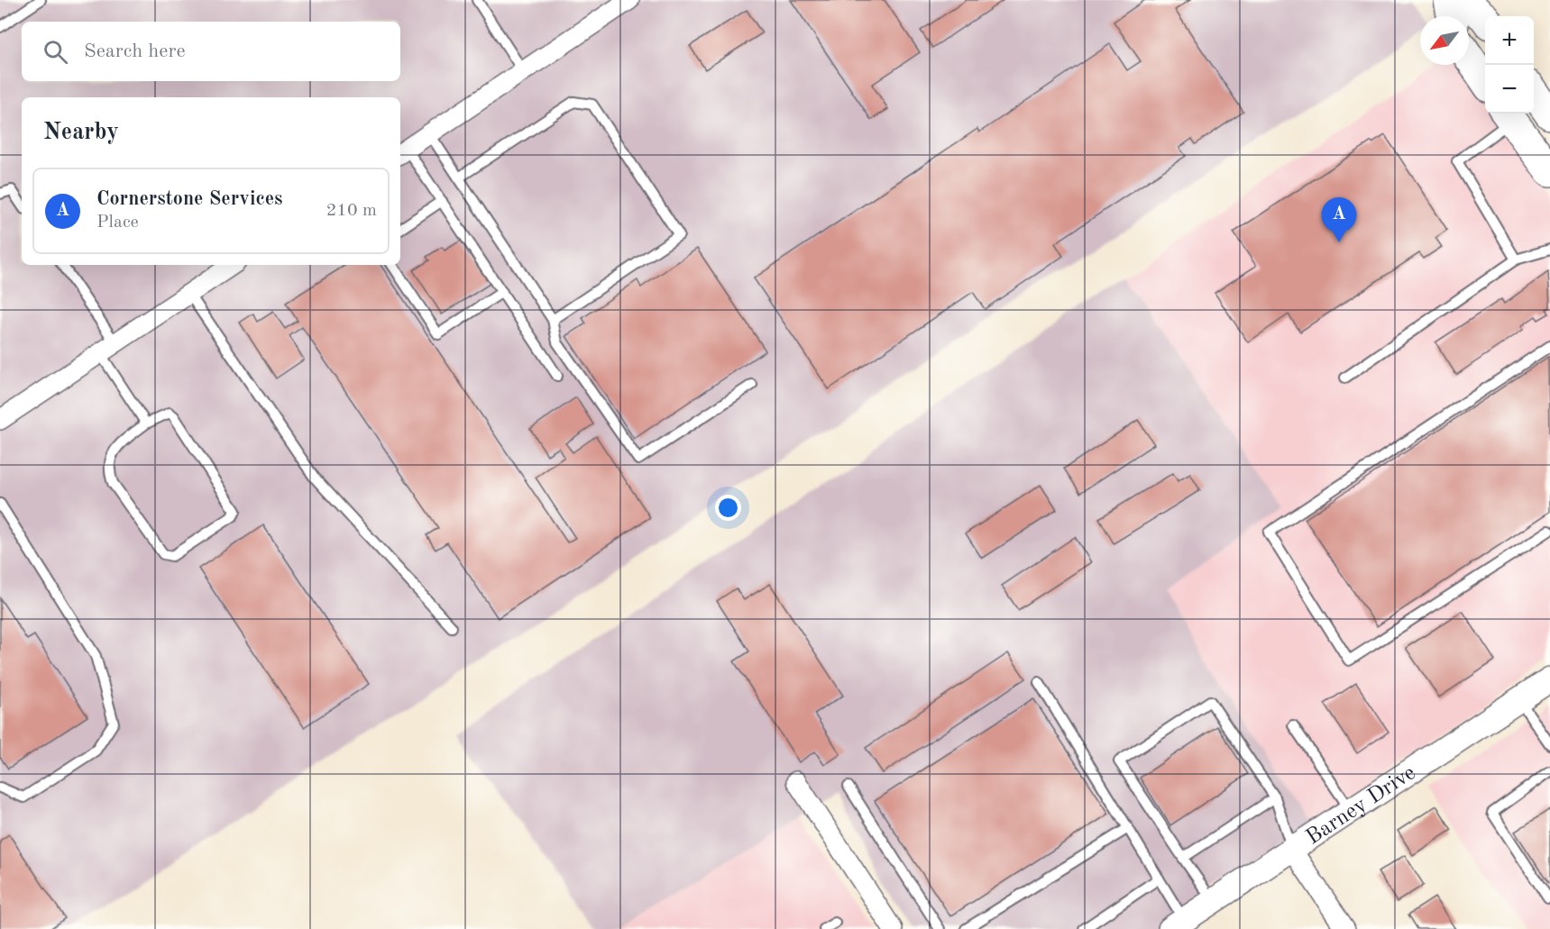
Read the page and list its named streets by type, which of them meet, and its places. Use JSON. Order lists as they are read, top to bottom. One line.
{"streets":{"street":["Barney Drive"]},"north":"bottom left","page":{"map_buttons":["+","−"],"search":"Search here","heading":"Nearby","list":[{"mark":"A","name":"Cornerstone Services","note":"Place","value":"210 m"}],"pins":"A"}}
